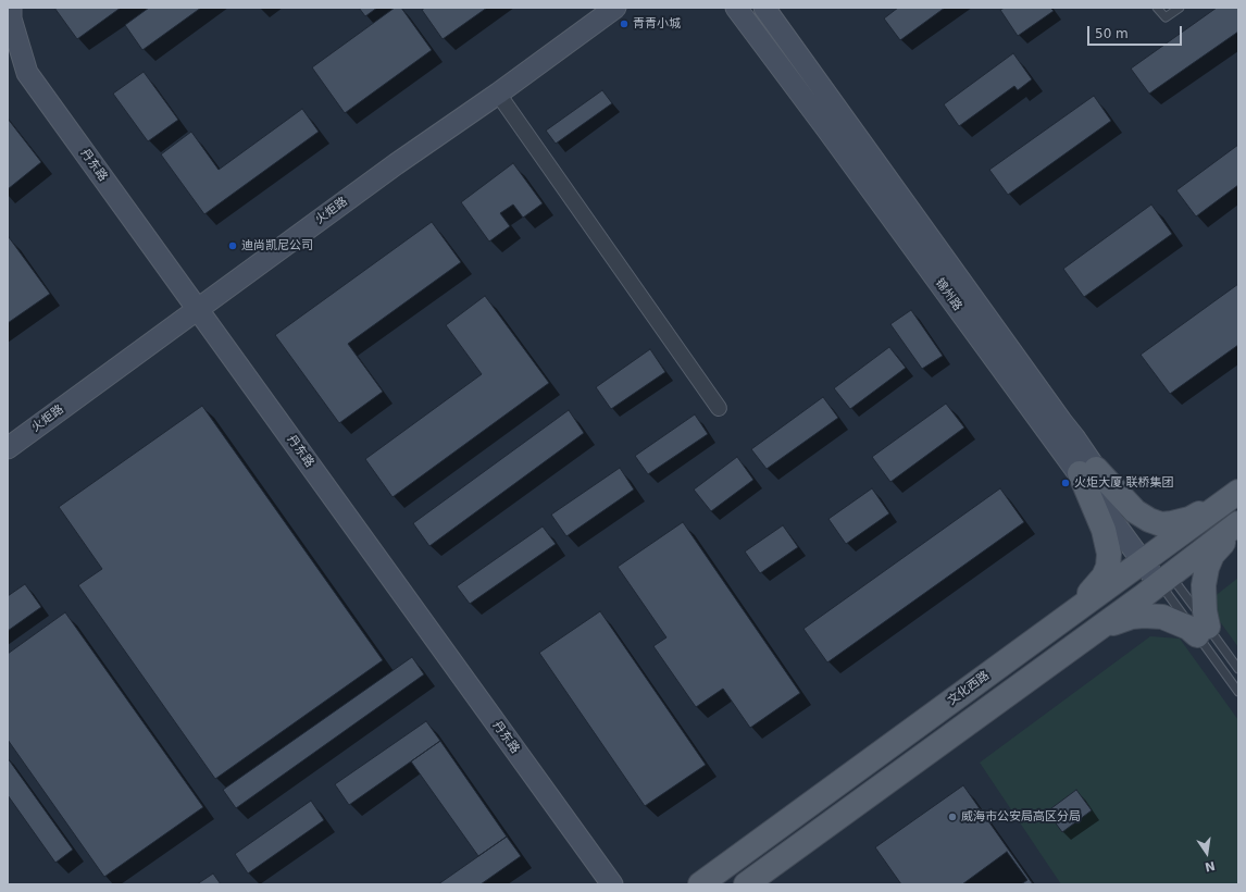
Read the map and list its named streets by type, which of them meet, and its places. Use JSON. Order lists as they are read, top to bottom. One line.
{"streets":{"main road":["丹东路","火炬路","锦州路","文化西路"]},"crossings":[["丹东路","火炬路"],["锦州路","文化西路"]],"places":["青青小城","迪尚凯尼公司","火炬大厦 联桥集团","威海市公安局高区分局"],"scale_bar":"50 m","north":"bottom"}
